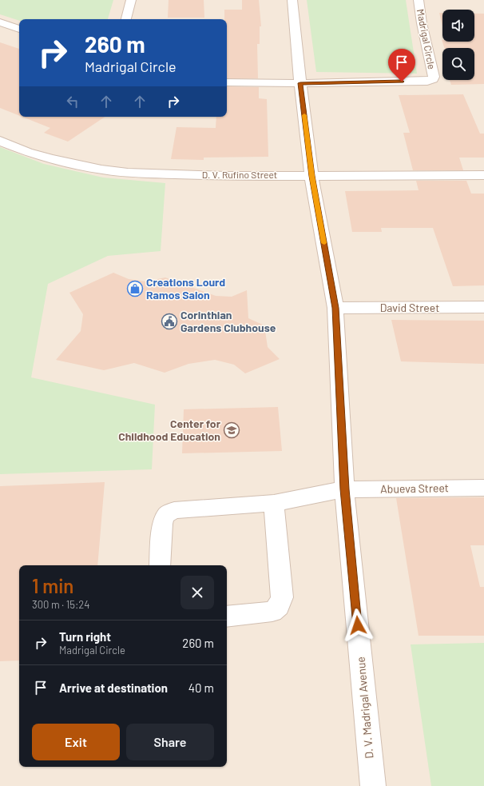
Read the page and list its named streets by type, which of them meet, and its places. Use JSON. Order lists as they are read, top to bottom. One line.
{"streets":{"street":["Madrigal Circle","D. V. Rufino Street","David Street","Abueva Street","D. V. Madrigal Avenue"]},"crossings":[["Madrigal Circle","D. V. Madrigal Avenue"],["D. V. Rufino Street","D. V. Madrigal Avenue"],["David Street","D. V. Madrigal Avenue"],["Abueva Street","D. V. Madrigal Avenue"]],"places":{"shop":["Creations Lourd Ramos Salon"],"public building":["Corinthian Gardens Clubhouse"],"school or university":["Center for Childhood Education"]},"page":{"turn":["260 m","Madrigal Circle"],"heading":["1 min","300 m · 15:24"],"list":[{"name":"Turn right","note":"Madrigal Circle","value":"260 m"},{"name":"Arrive at destination","value":"40 m"}],"buttons":["Exit","Share"]}}
